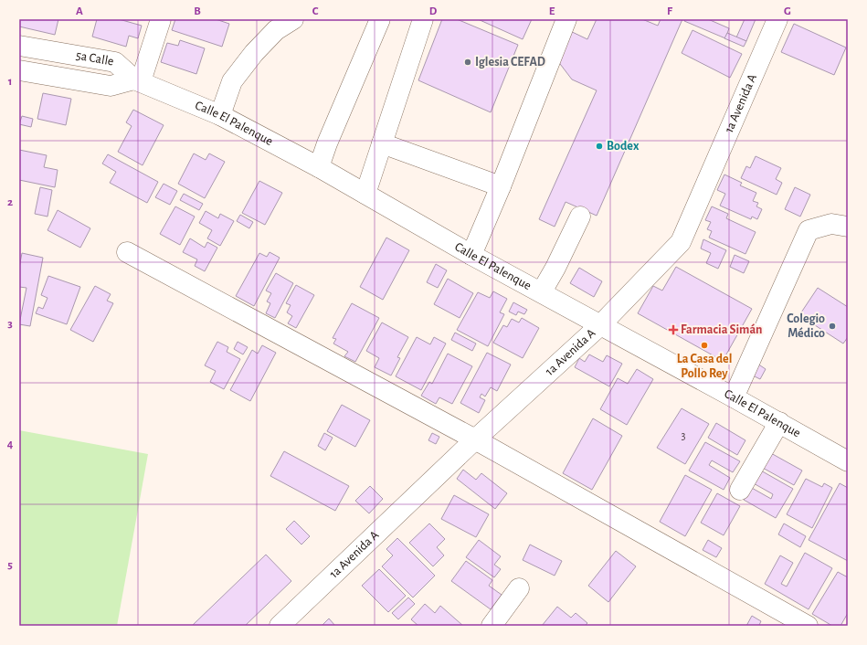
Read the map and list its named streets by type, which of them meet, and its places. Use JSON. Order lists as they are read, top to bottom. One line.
{"streets":{"street":["5a Calle","1a Avenida A","Calle El Palenque"]},"crossings":[["5a Calle","Calle El Palenque"],["1a Avenida A","Calle El Palenque"]],"places":{"other":["Iglesia CEFAD","Bodex","Colegio Médico","La Casa del Pollo Rey"],"health":["Farmacia Simán"]},"house_numbers":["3"],"grid":{"columns":["A","B","C","D","E","F","G"],"rows":["1","2","3","4","5"]}}
